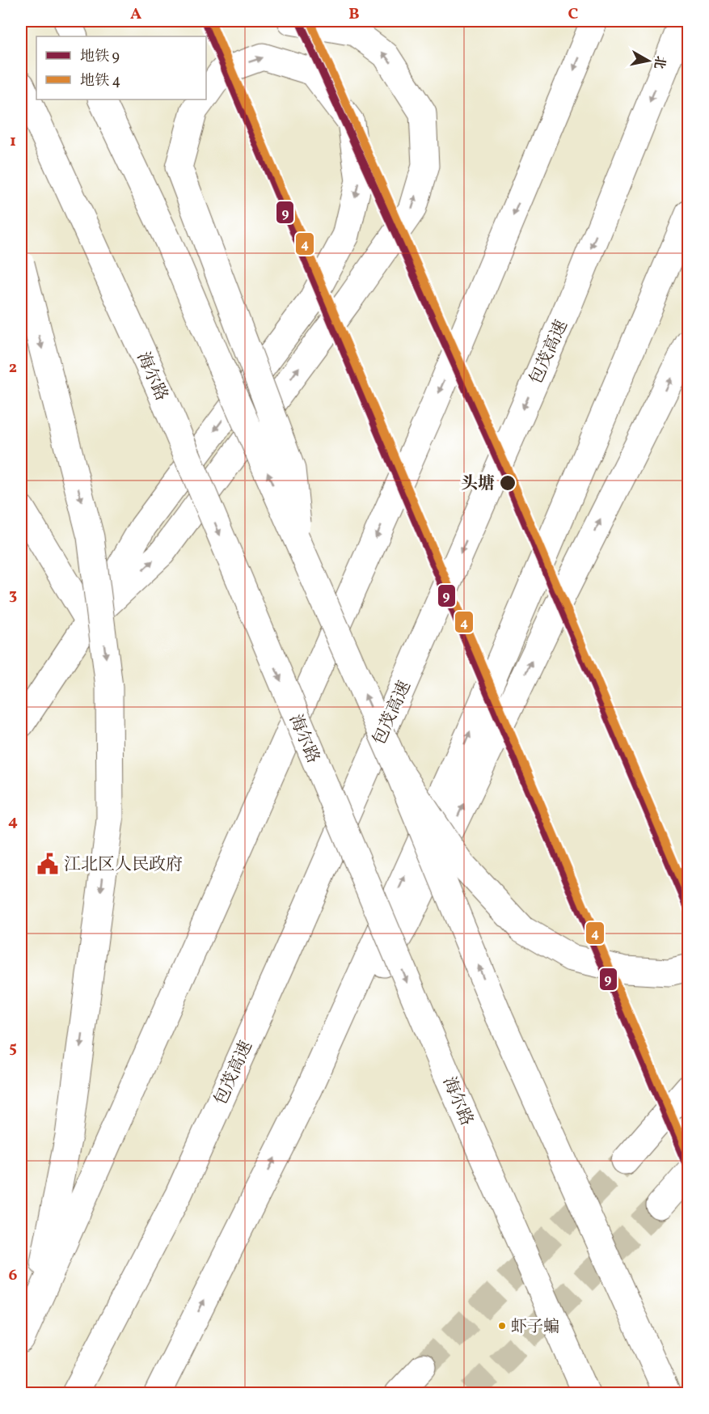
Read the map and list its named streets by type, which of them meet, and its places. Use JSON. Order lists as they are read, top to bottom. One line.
{"streets":{"main road":["包茂高速","海尔路"]},"places":{"other":["头塘","虾子蝙"],"public building":["江北区人民政府"]},"lines":["metro line 9","metro line 4"],"legend":["地铁 9","地铁 4"],"north":"right","grid":{"columns":["A","B","C"],"rows":["1","2","3","4","5","6"]}}
